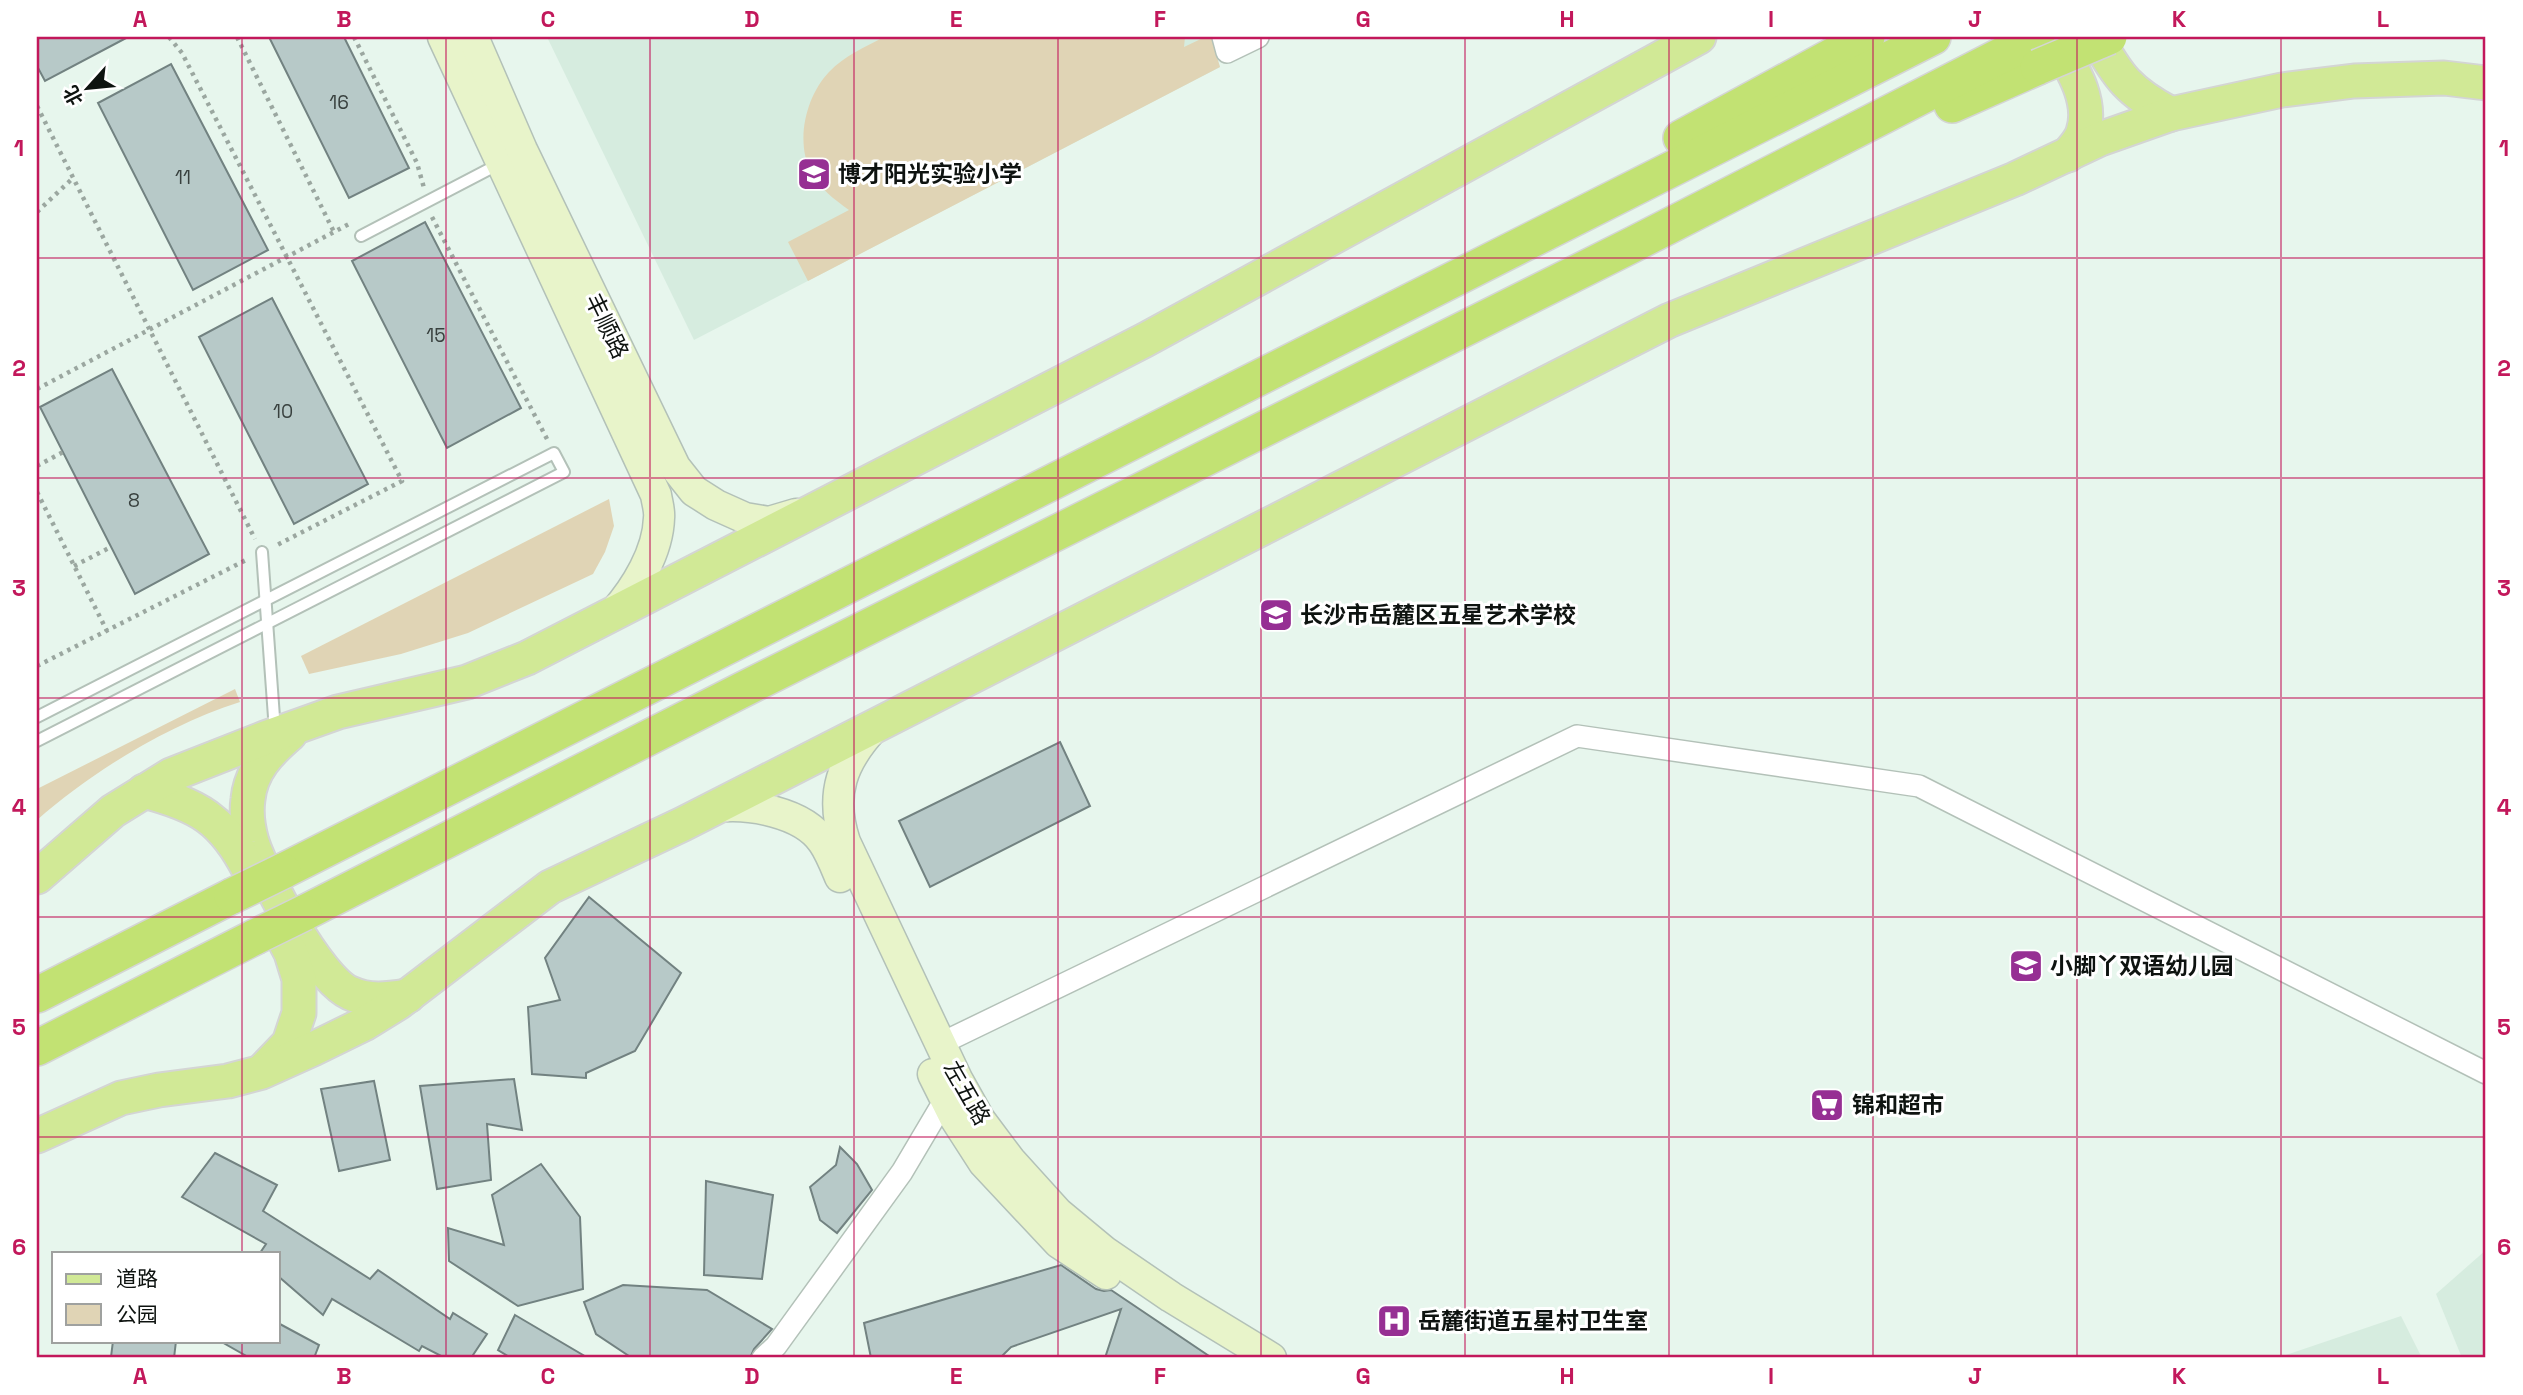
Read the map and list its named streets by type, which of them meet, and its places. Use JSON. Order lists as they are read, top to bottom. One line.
{"streets":{"main road":["丰顺路","左五路"]},"places":{"school or university":["博才阳光实验小学","长沙市岳麓区五星艺术学校","小脚丫双语幼儿园"],"supermarket":["锦和超市"],"hospital":["岳麓街道五星村卫生室"]},"house_numbers":["16","11","15","10","8"],"legend":["道路","公园"],"north":"bottom left","grid":{"columns":["A","B","C","D","E","F","G","H","I","J","K","L"],"rows":["1","2","3","4","5","6"]}}
